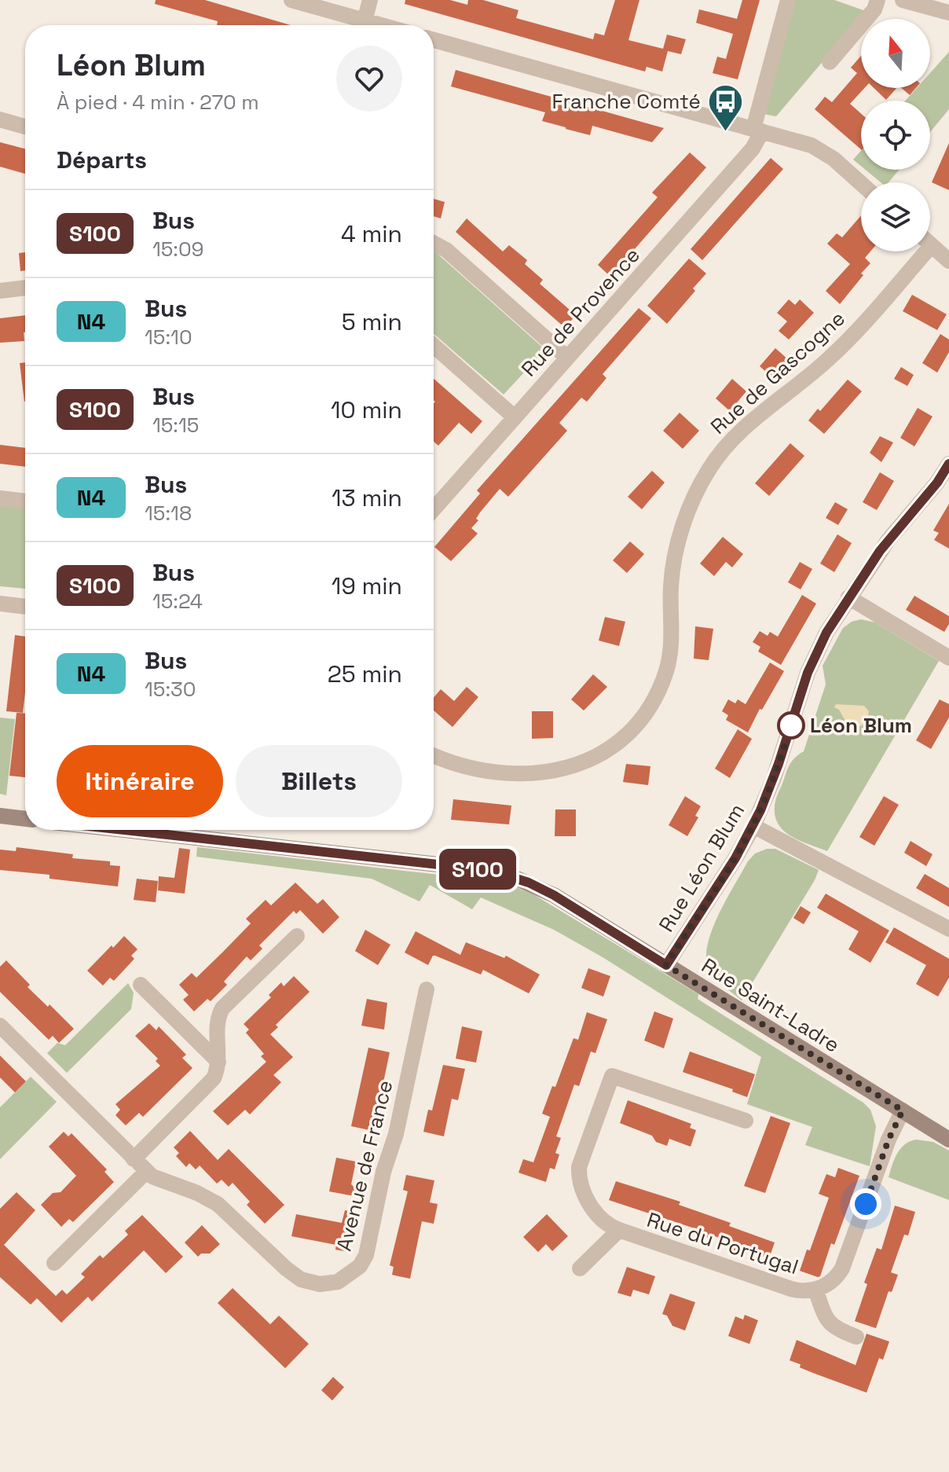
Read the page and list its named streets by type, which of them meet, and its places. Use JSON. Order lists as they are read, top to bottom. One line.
{"streets":{"street":["Rue de Provence","Rue de Gascogne","Rue Léon Blum","Rue Saint-Ladre","Avenue de France","Rue du Portugal"]},"crossings":[["Rue Léon Blum","Rue Saint-Ladre"],["Rue Saint-Ladre","Rue du Portugal"]],"places":{"bus stop":["Franche Comté"],"other":["Léon Blum"]},"lines":["bus line S100"],"north":"top","page":{"on_map":"S100","heading":[["Léon Blum","À pied · 4 min · 270 m"],"Départs"],"list":[{"mark":"S100","name":"Bus","note":"15:09","value":"4 min"},{"mark":"N4","name":"Bus","note":"15:10","value":"5 min"},{"mark":"S100","name":"Bus","note":"15:15","value":"10 min"},{"mark":"N4","name":"Bus","note":"15:18","value":"13 min"},{"mark":"S100","name":"Bus","note":"15:24","value":"19 min"},{"mark":"N4","name":"Bus","note":"15:30","value":"25 min"}],"buttons":["Itinéraire","Billets"]}}
